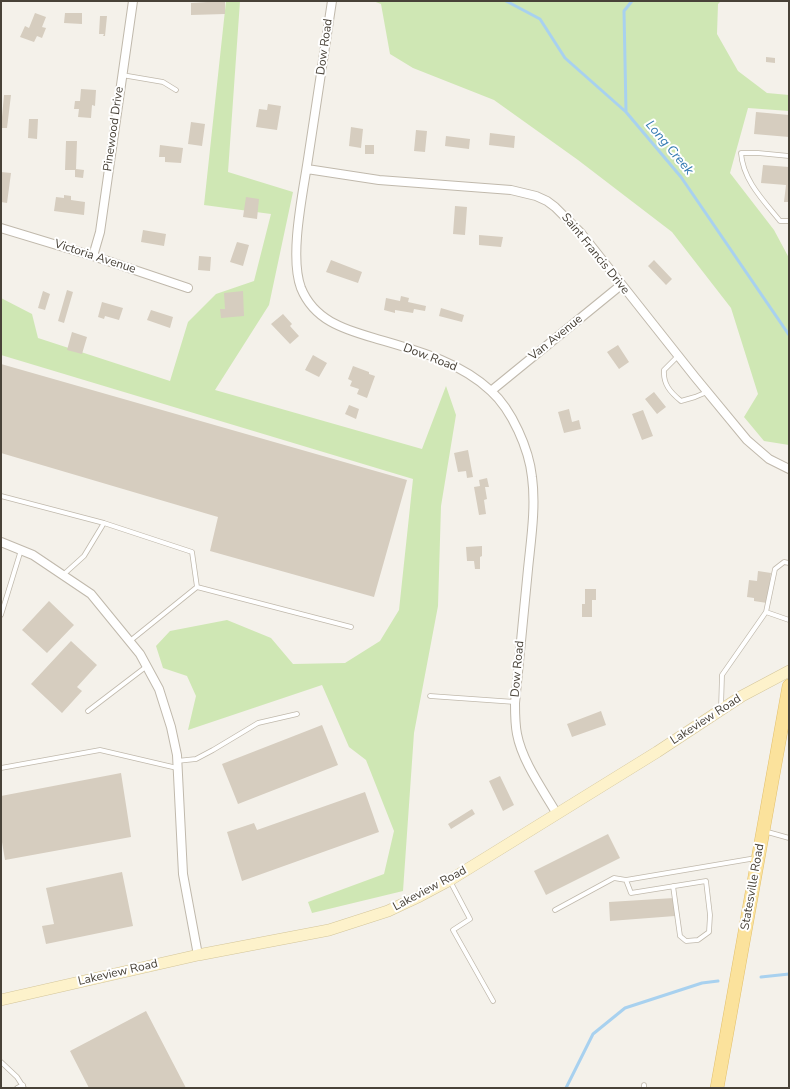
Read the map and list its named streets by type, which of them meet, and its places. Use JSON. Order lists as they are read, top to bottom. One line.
{"streets":{"main road":["Lakeview Road","Statesville Road"],"street":["Dow Road","Pinewood Drive","Saint Francis Drive","Victoria Avenue","Van Avenue"]},"crossings":[["Dow Road","Saint Francis Drive"],["Dow Road","Van Avenue"],["Dow Road","Lakeview Road"],["Pinewood Drive","Victoria Avenue"],["Saint Francis Drive","Van Avenue"]],"water":["Long Creek"]}
